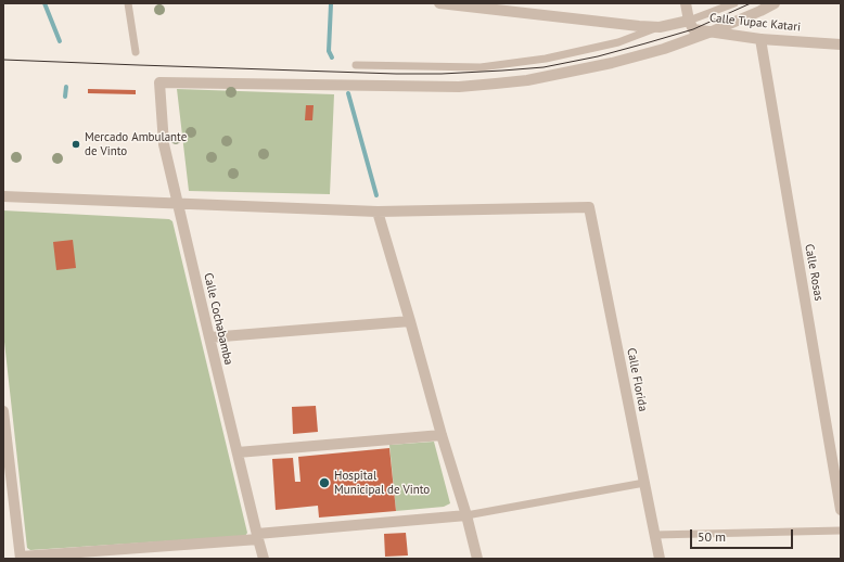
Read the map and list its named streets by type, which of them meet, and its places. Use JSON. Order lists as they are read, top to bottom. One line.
{"streets":{"street":["Calle Tupac Katari","Calle Rosas","Calle Cochabamba","Calle Florida"]},"crossings":[["Calle Tupac Katari","Calle Rosas"],["Calle Tupac Katari","Calle Cochabamba"]],"places":["Mercado Ambulante de Vinto","Hospital Municipal de Vinto"],"scale_bar":"50 m"}
